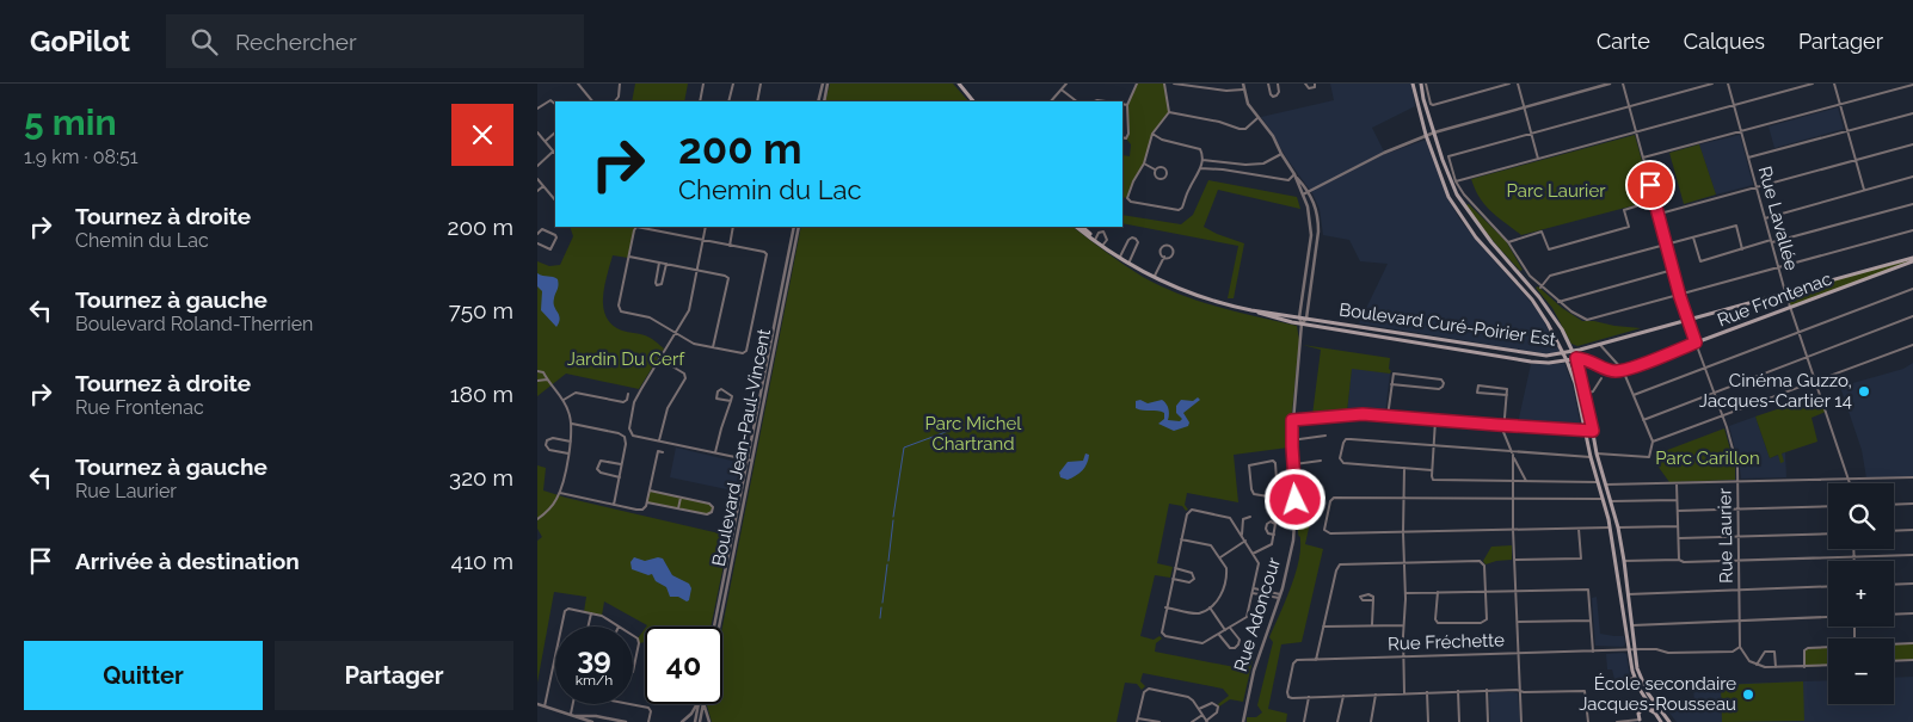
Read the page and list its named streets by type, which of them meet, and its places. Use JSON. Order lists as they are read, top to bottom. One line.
{"streets":{"main road":["Rue Frontenac","Boulevard Curé-Poirier Est"],"street":["Rue Lavallée","Boulevard Jean-Paul-Vincent","Rue Laurier","Rue Adoncour","Rue Fréchette"]},"crossings":[["Rue Lavallée","Rue Frontenac"],["Rue Lavallée","Boulevard Curé-Poirier Est"],["Rue Frontenac","Boulevard Curé-Poirier Est"],["Rue Frontenac","Rue Laurier"],["Boulevard Curé-Poirier Est","Rue Laurier"],["Boulevard Curé-Poirier Est","Rue Adoncour"],["Rue Laurier","Rue Fréchette"]],"parks":["Parc Laurier","Jardin Du Cerf","Parc Michel Chartrand","Parc Carillon"],"places":["Cinéma Guzzo, Jacques-Cartier 14","École secondaire Jacques-Rousseau"],"page":{"header":"GoPilot","search":"Rechercher","nav":["Carte","Calques","Partager"],"heading":["5 min","1.9 km · 08:51"],"turn":["200 m","Chemin du Lac"],"list":[{"name":"Tournez à droite","note":"Chemin du Lac","value":"200 m"},{"name":"Tournez à gauche","note":"Boulevard Roland-Therrien","value":"750 m"},{"name":"Tournez à droite","note":"Rue Frontenac","value":"180 m"},{"name":"Tournez à gauche","note":"Rue Laurier","value":"320 m"},{"name":"Arrivée à destination","value":"410 m"}],"map_buttons":["+","−"],"speed":"39 km/h","limit":"40","buttons":["Quitter","Partager"]}}
